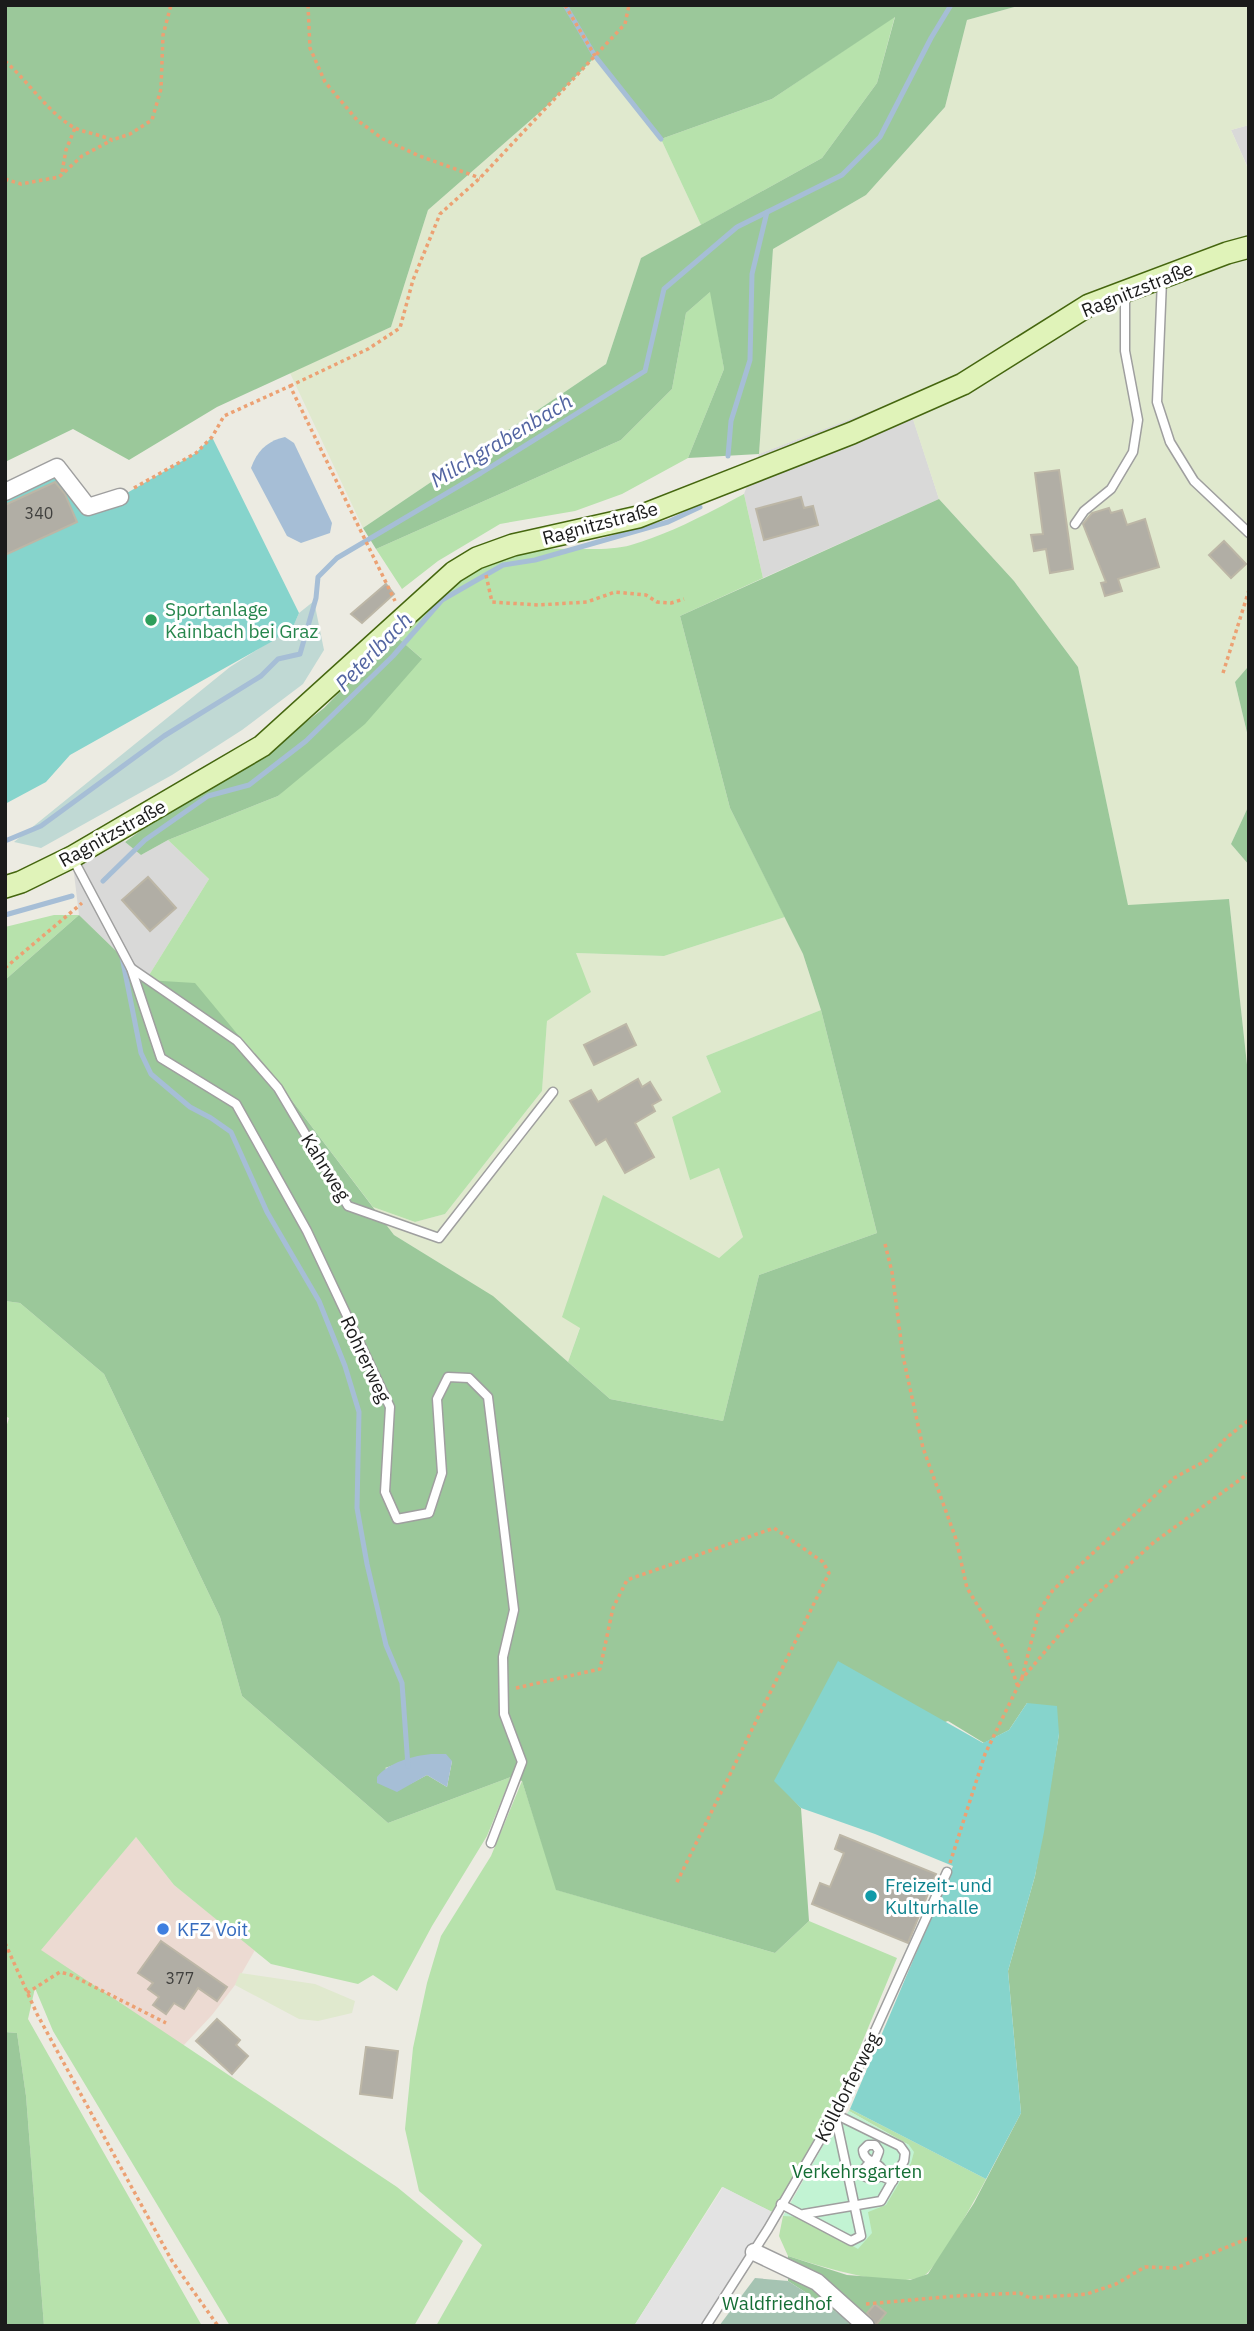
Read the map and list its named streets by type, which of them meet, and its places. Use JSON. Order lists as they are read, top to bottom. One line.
{"streets":{"main road":["Ragnitzstraße"],"lane":["Kahrweg","Rohrerweg","Kölldorferweg"]},"crossings":[["Ragnitzstraße","Rohrerweg"],["Kahrweg","Rohrerweg"]],"water":["Milchgrabenbach","Peterlbach"],"parks":["Verkehrsgarten","Waldfriedhof"],"places":["Sportanlage Kainbach bei Graz","Freizeit- und Kulturhalle","KFZ Voit"],"house_numbers":["340","377"]}
